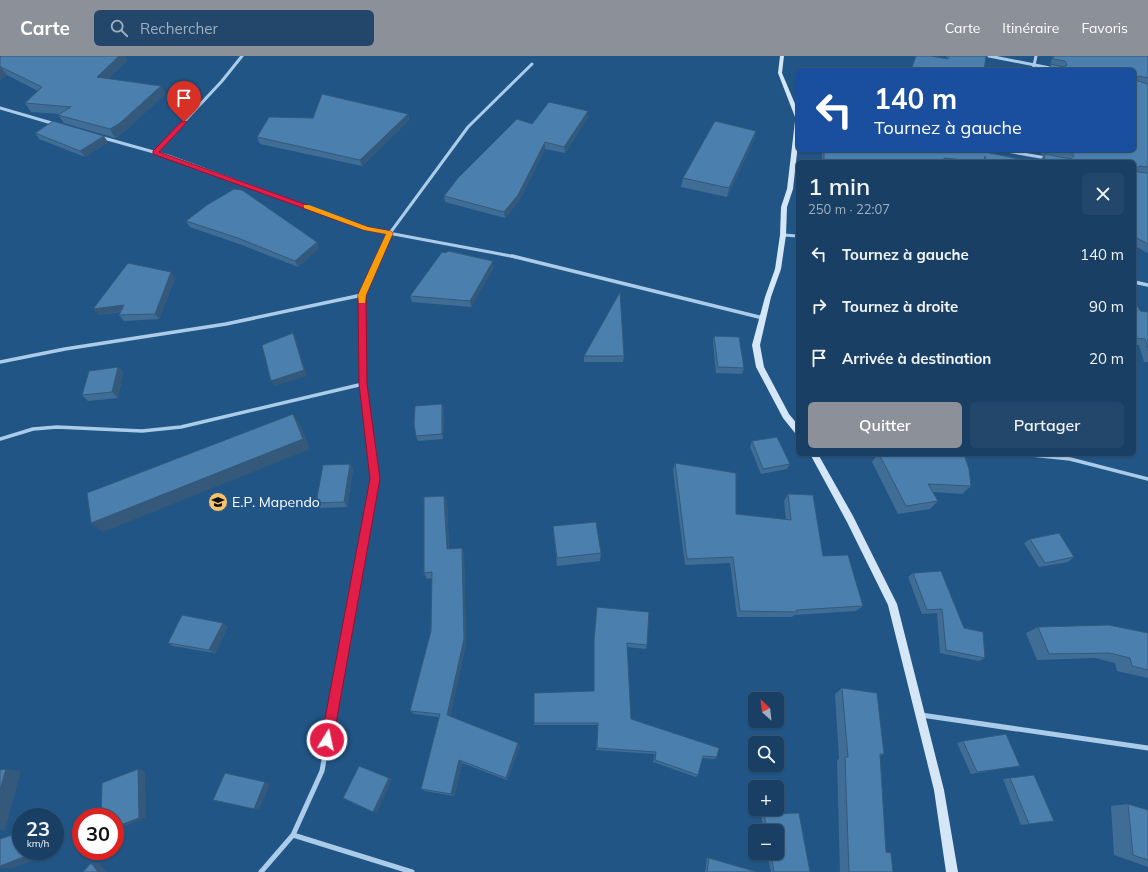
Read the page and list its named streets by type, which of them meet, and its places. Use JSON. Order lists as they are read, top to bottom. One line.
{"places":{"school or university":["E.P. Mapendo"]},"north":"top left","page":{"header":"Carte","search":"Rechercher","nav":["Carte","Itinéraire","Favoris"],"turn":["140 m","Tournez à gauche"],"heading":["1 min","250 m · 22:07"],"list":[{"name":"Tournez à gauche","value":"140 m"},{"name":"Tournez à droite","value":"90 m"},{"name":"Arrivée à destination","value":"20 m"}],"buttons":["Quitter","Partager"],"map_buttons":["+","−"],"speed":"23 km/h","limit":"30"}}
